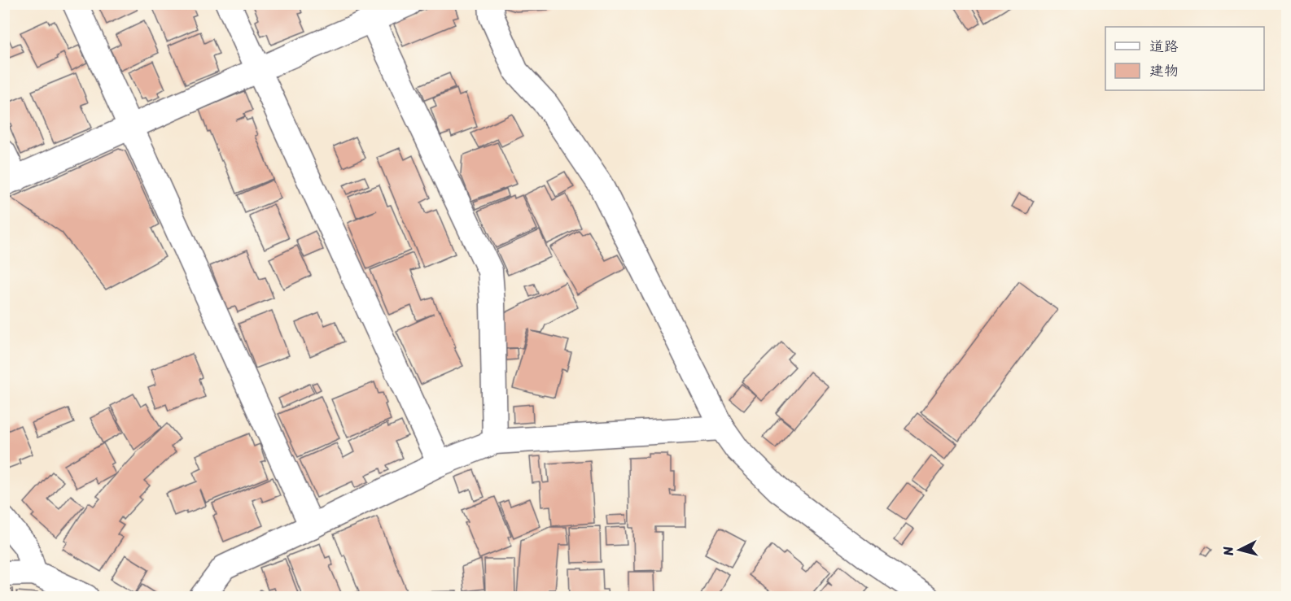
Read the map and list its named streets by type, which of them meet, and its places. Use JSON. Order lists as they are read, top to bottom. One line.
{"legend":["道路","建物"],"north":"left"}
